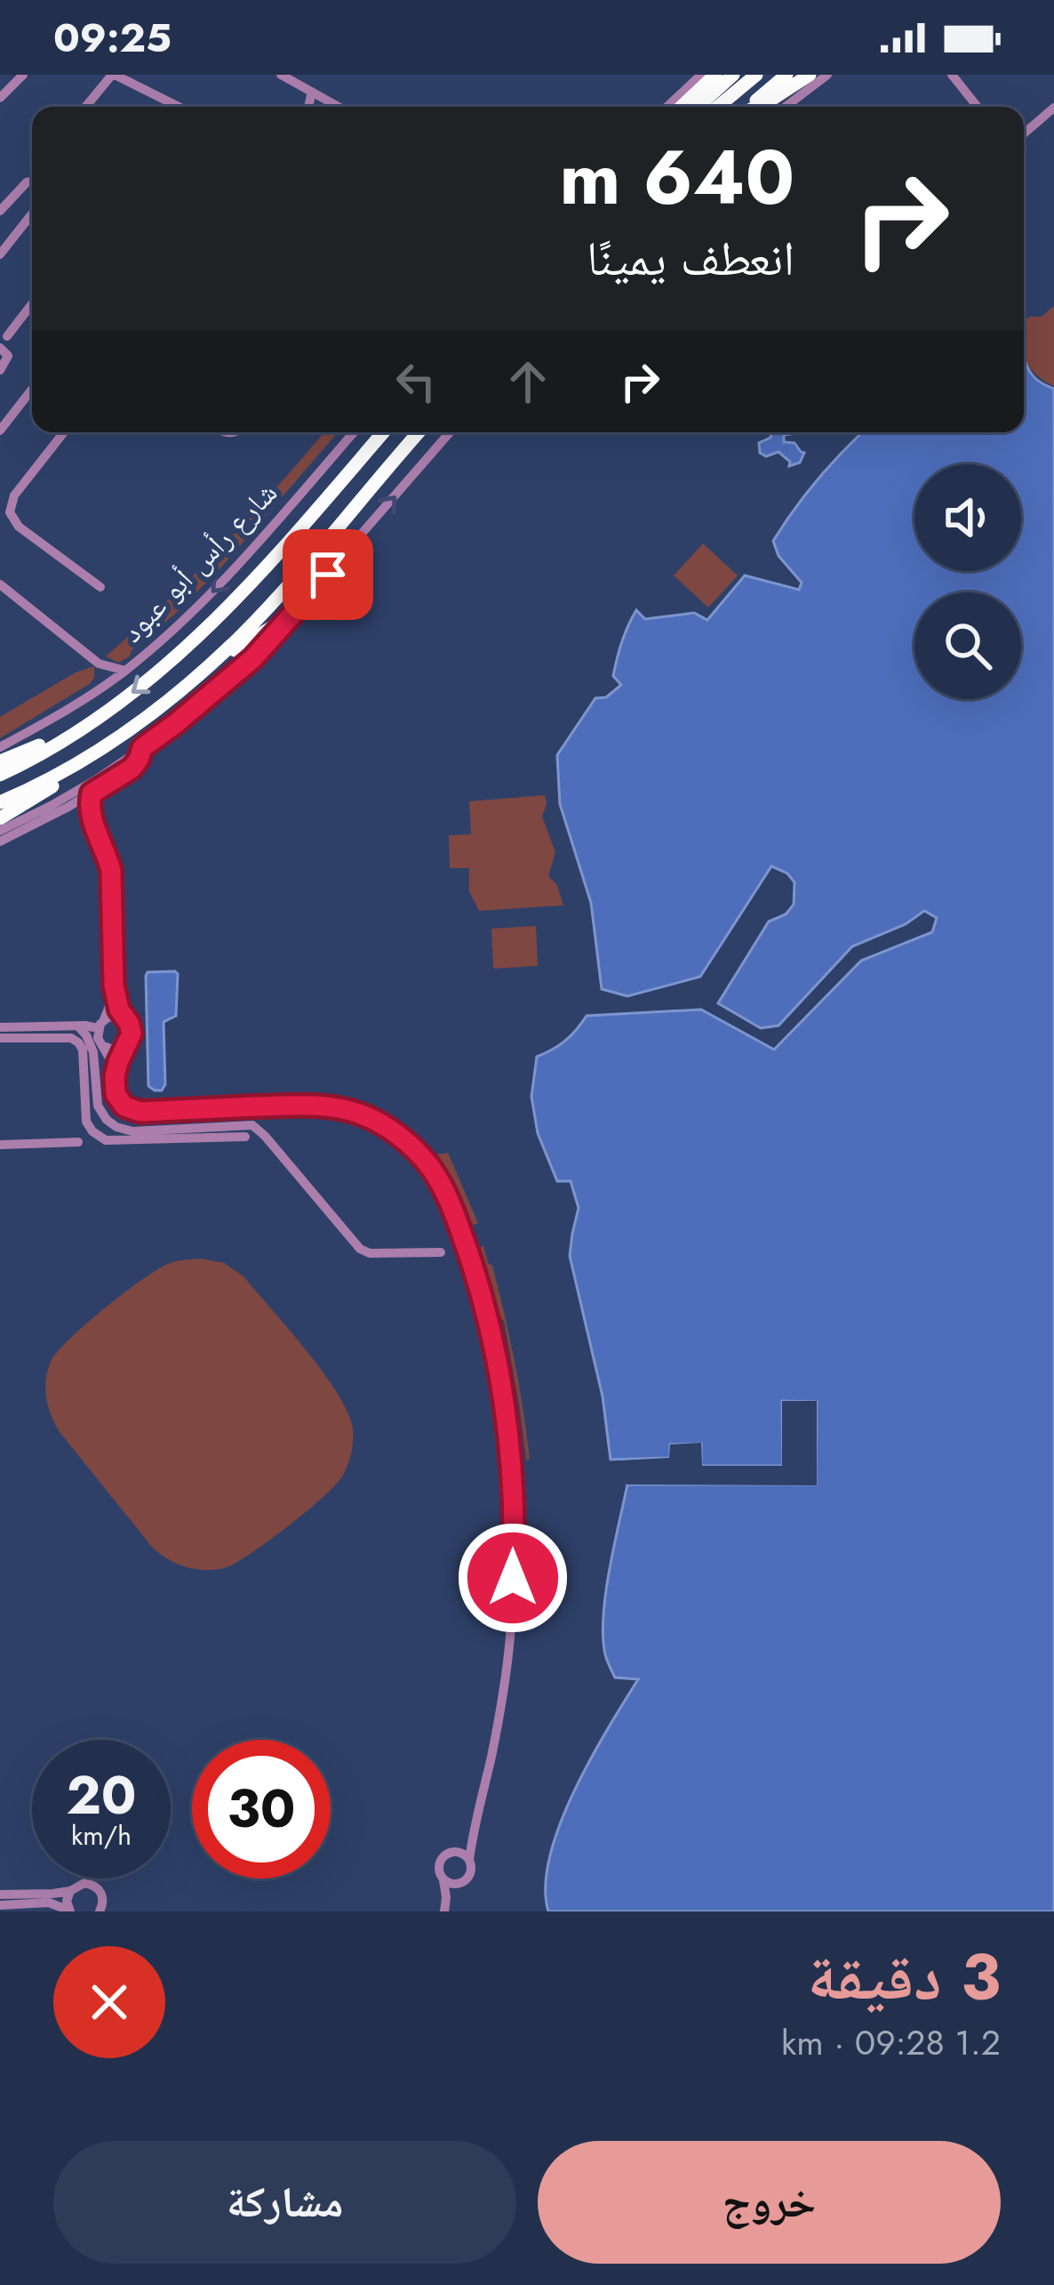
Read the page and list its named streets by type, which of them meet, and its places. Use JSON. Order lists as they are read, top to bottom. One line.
{"streets":{"street":["شارع رأس أبو عبود"]},"page":{"status":"09:25","turn":["640 m","انعطف يمينًا"],"speed":"20 km/h","limit":"30","heading":["3 دقيقة","1.2 km · 09:28"],"buttons":["خروج","مشاركة"]}}
